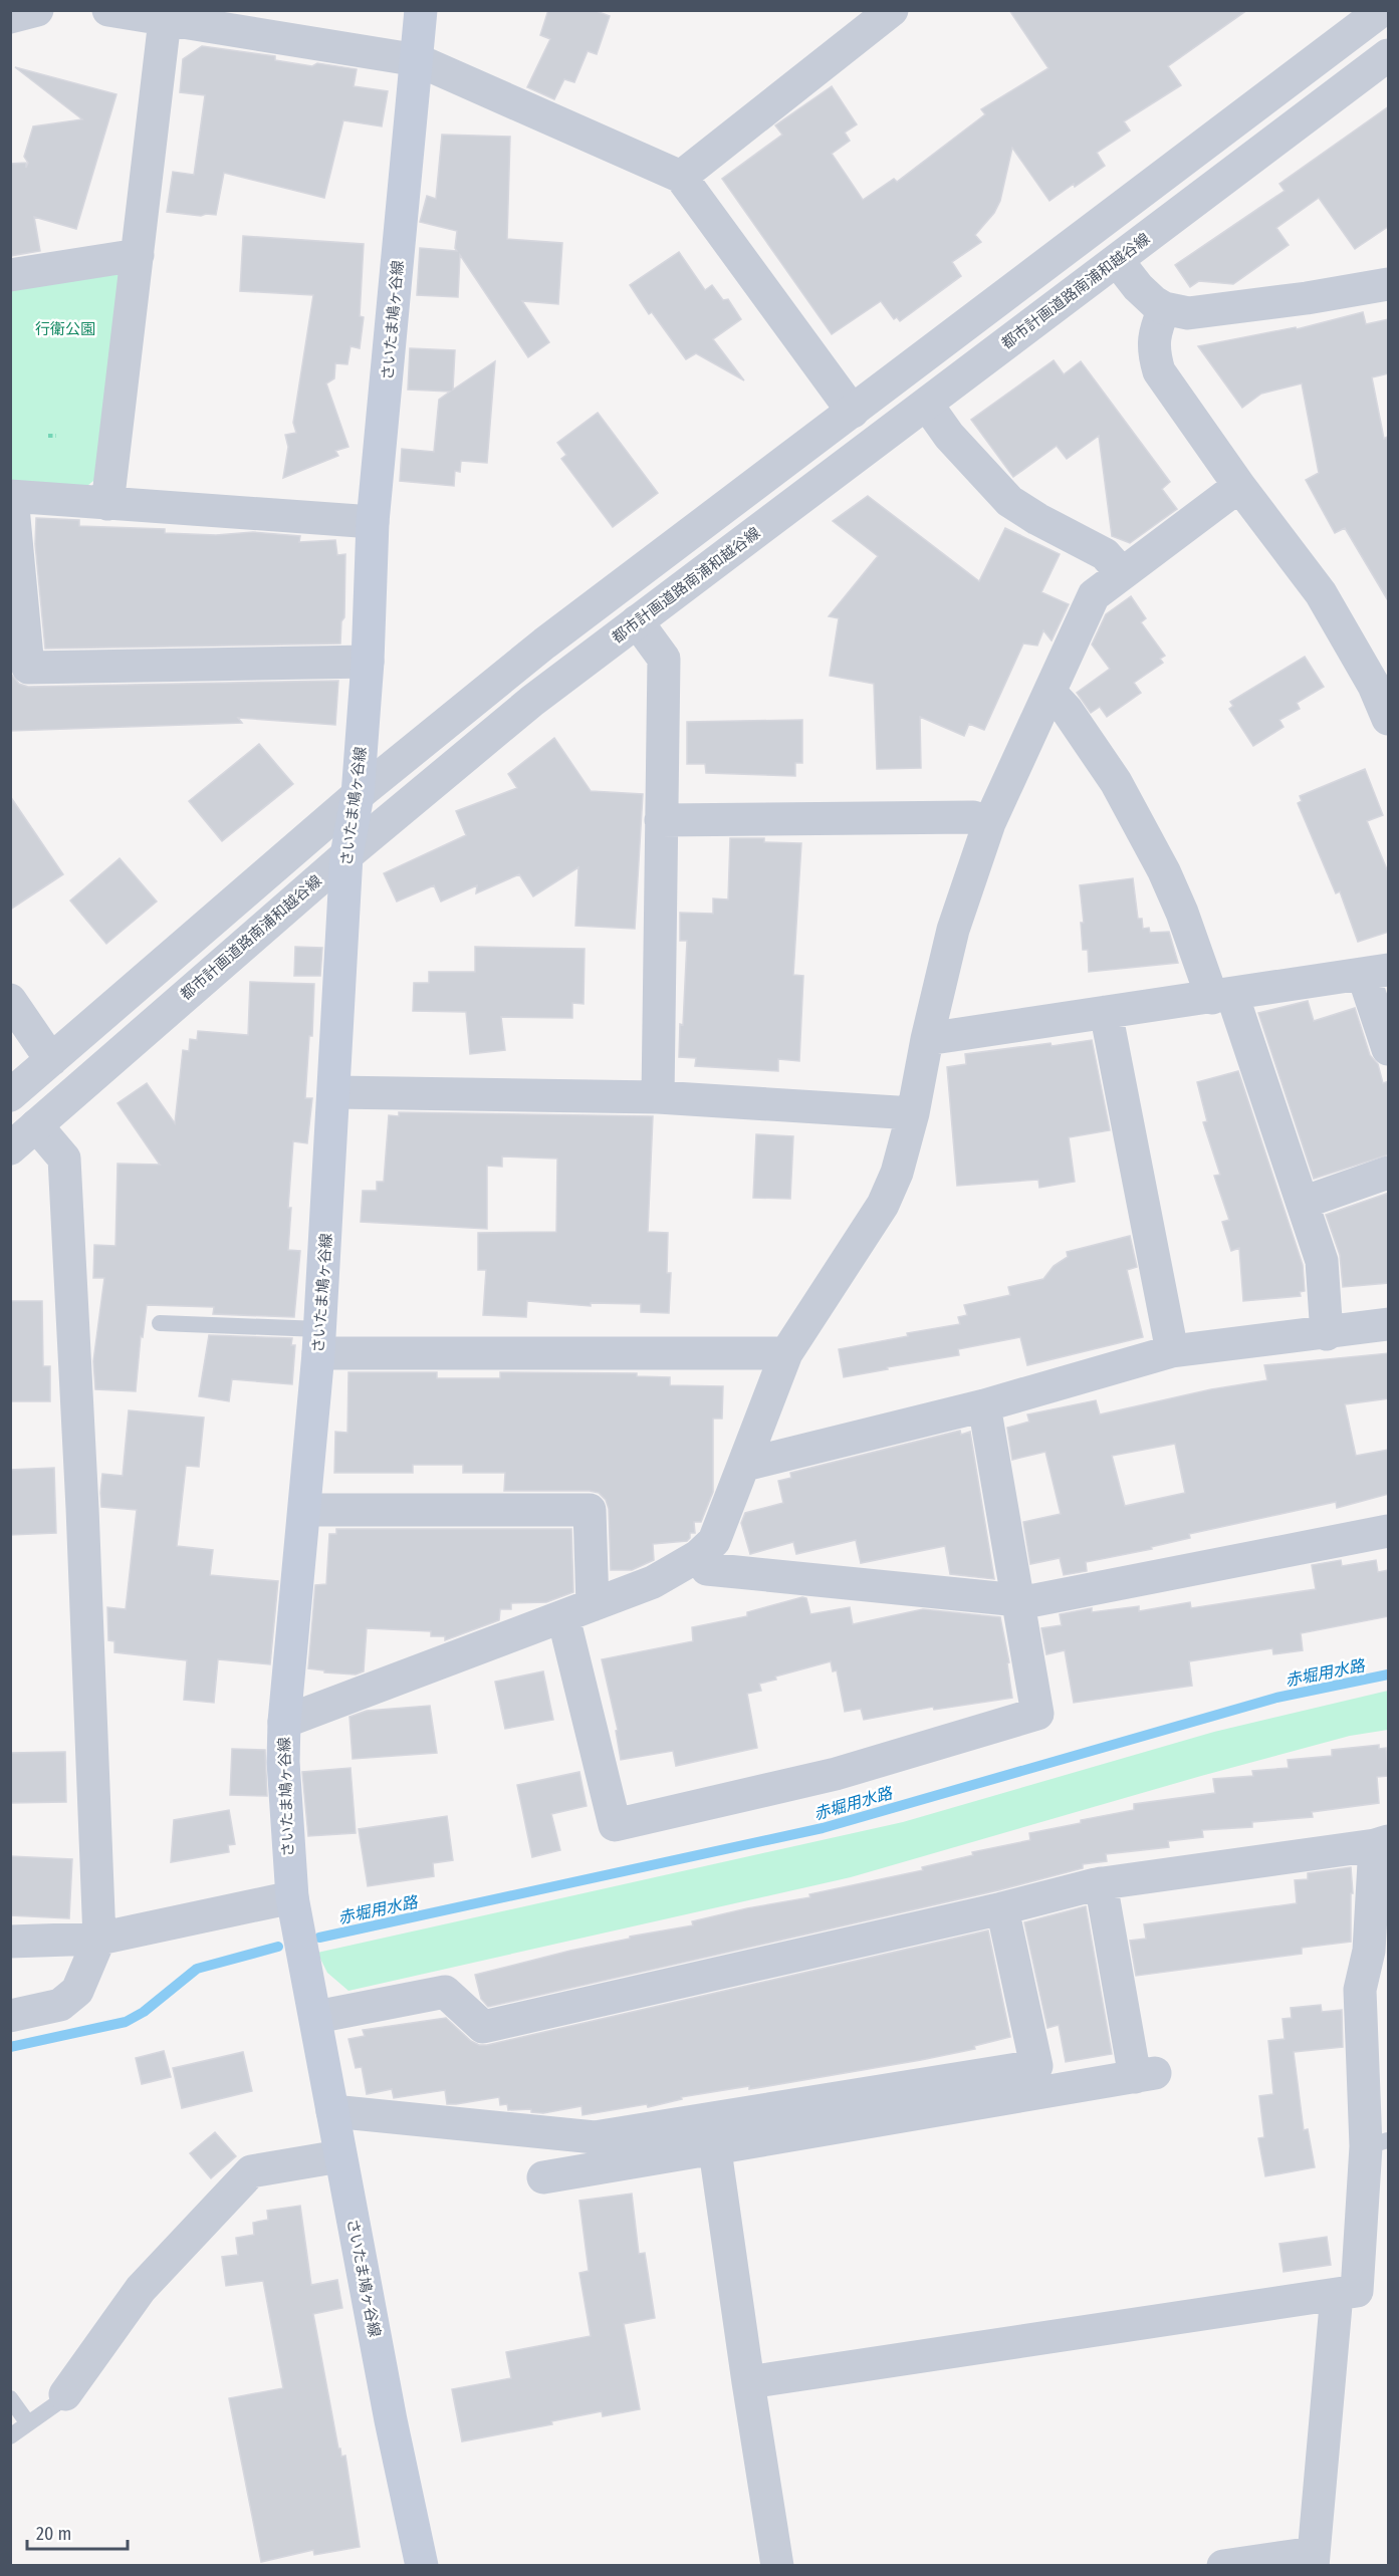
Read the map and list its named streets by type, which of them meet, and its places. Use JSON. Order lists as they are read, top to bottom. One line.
{"streets":{"main road":["さいたま鳩ヶ谷線"],"street":["都市計画道路南浦和越谷線"]},"crossings":[["都市計画道路南浦和越谷線","さいたま鳩ヶ谷線"]],"water":["赤堀用水路"],"parks":["行衛公園"],"scale_bar":"20 m"}
